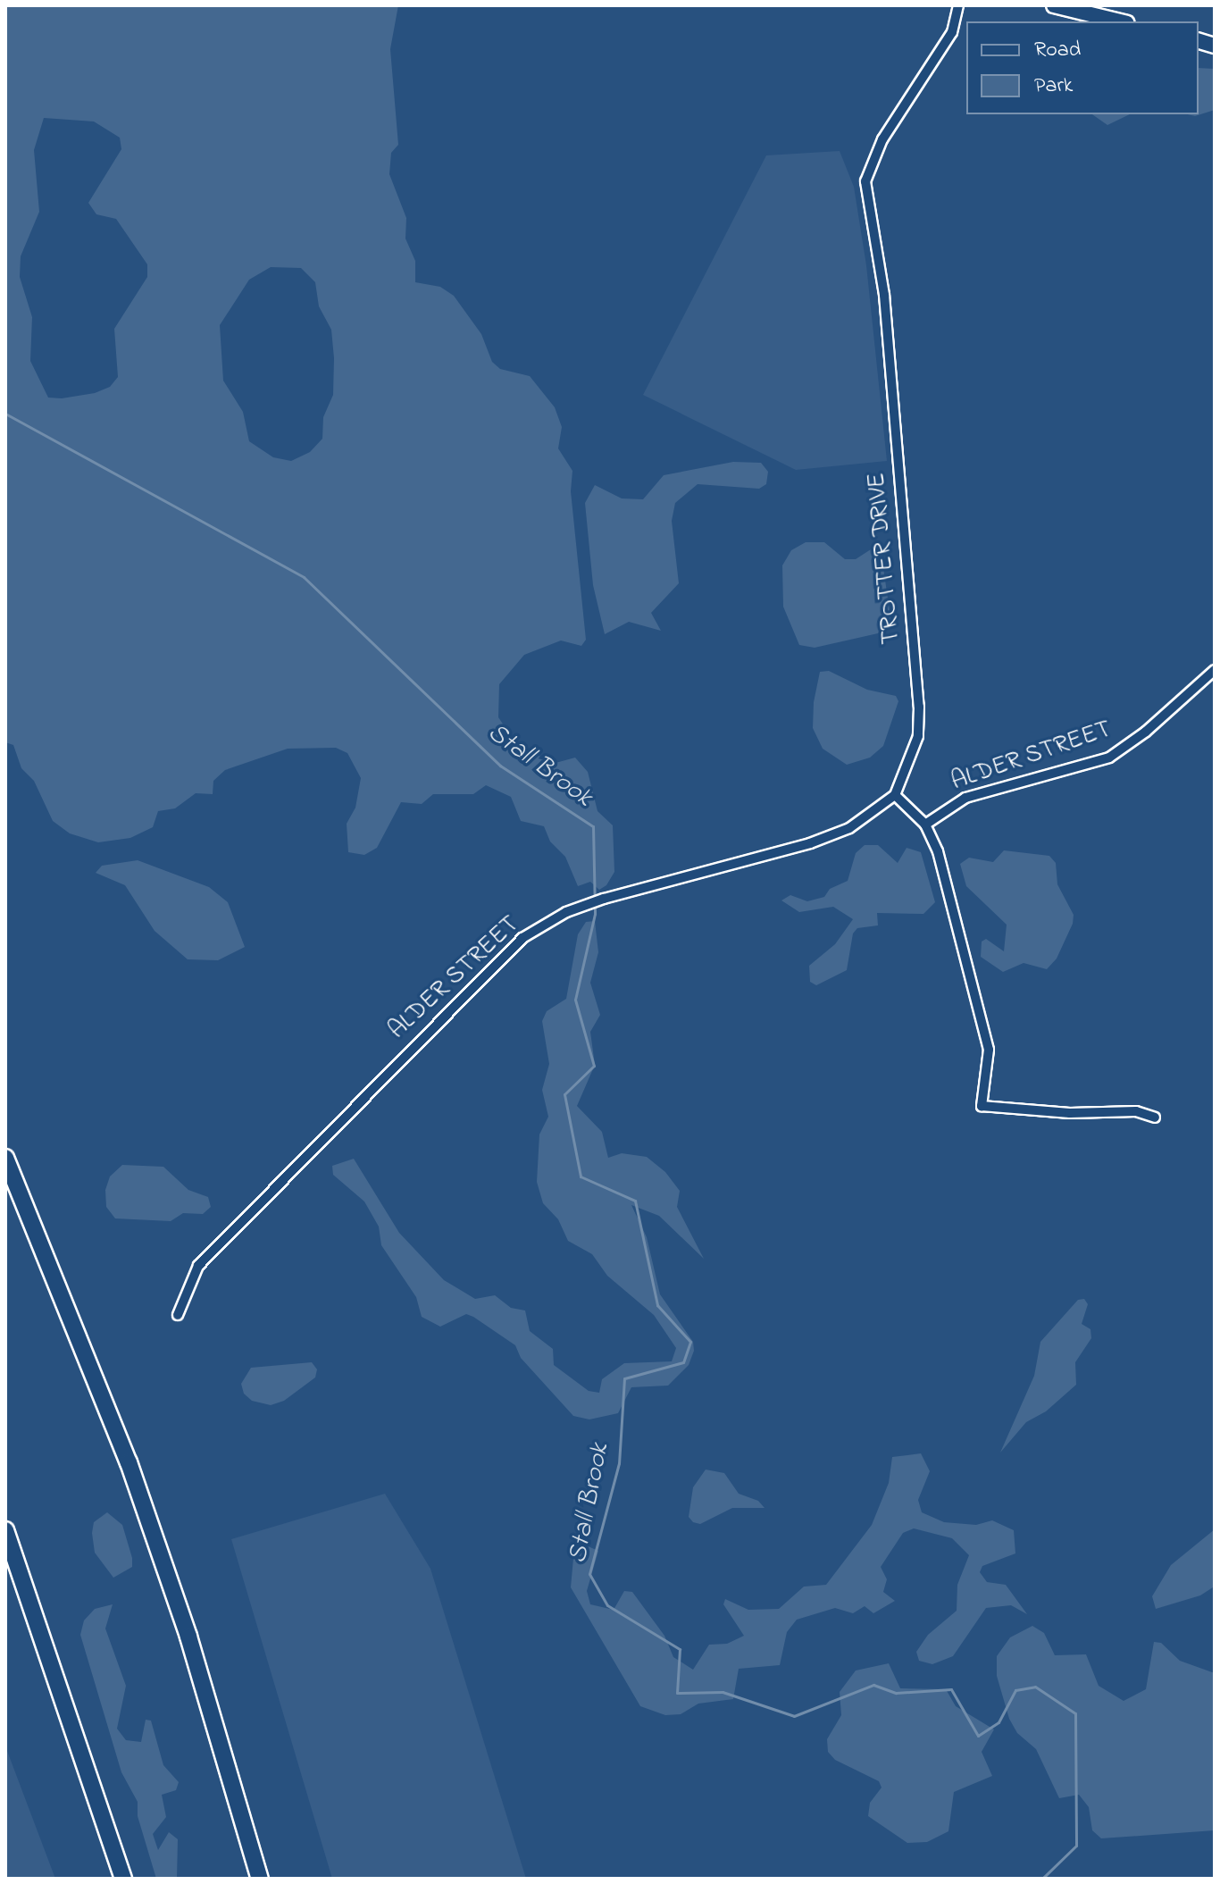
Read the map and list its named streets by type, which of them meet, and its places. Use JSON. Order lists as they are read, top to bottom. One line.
{"streets":{"street":["TROTTER DRIVE","ALDER STREET"]},"crossings":[["TROTTER DRIVE","ALDER STREET"]],"water":["Stall Brook"],"legend":["Road","Park"]}
